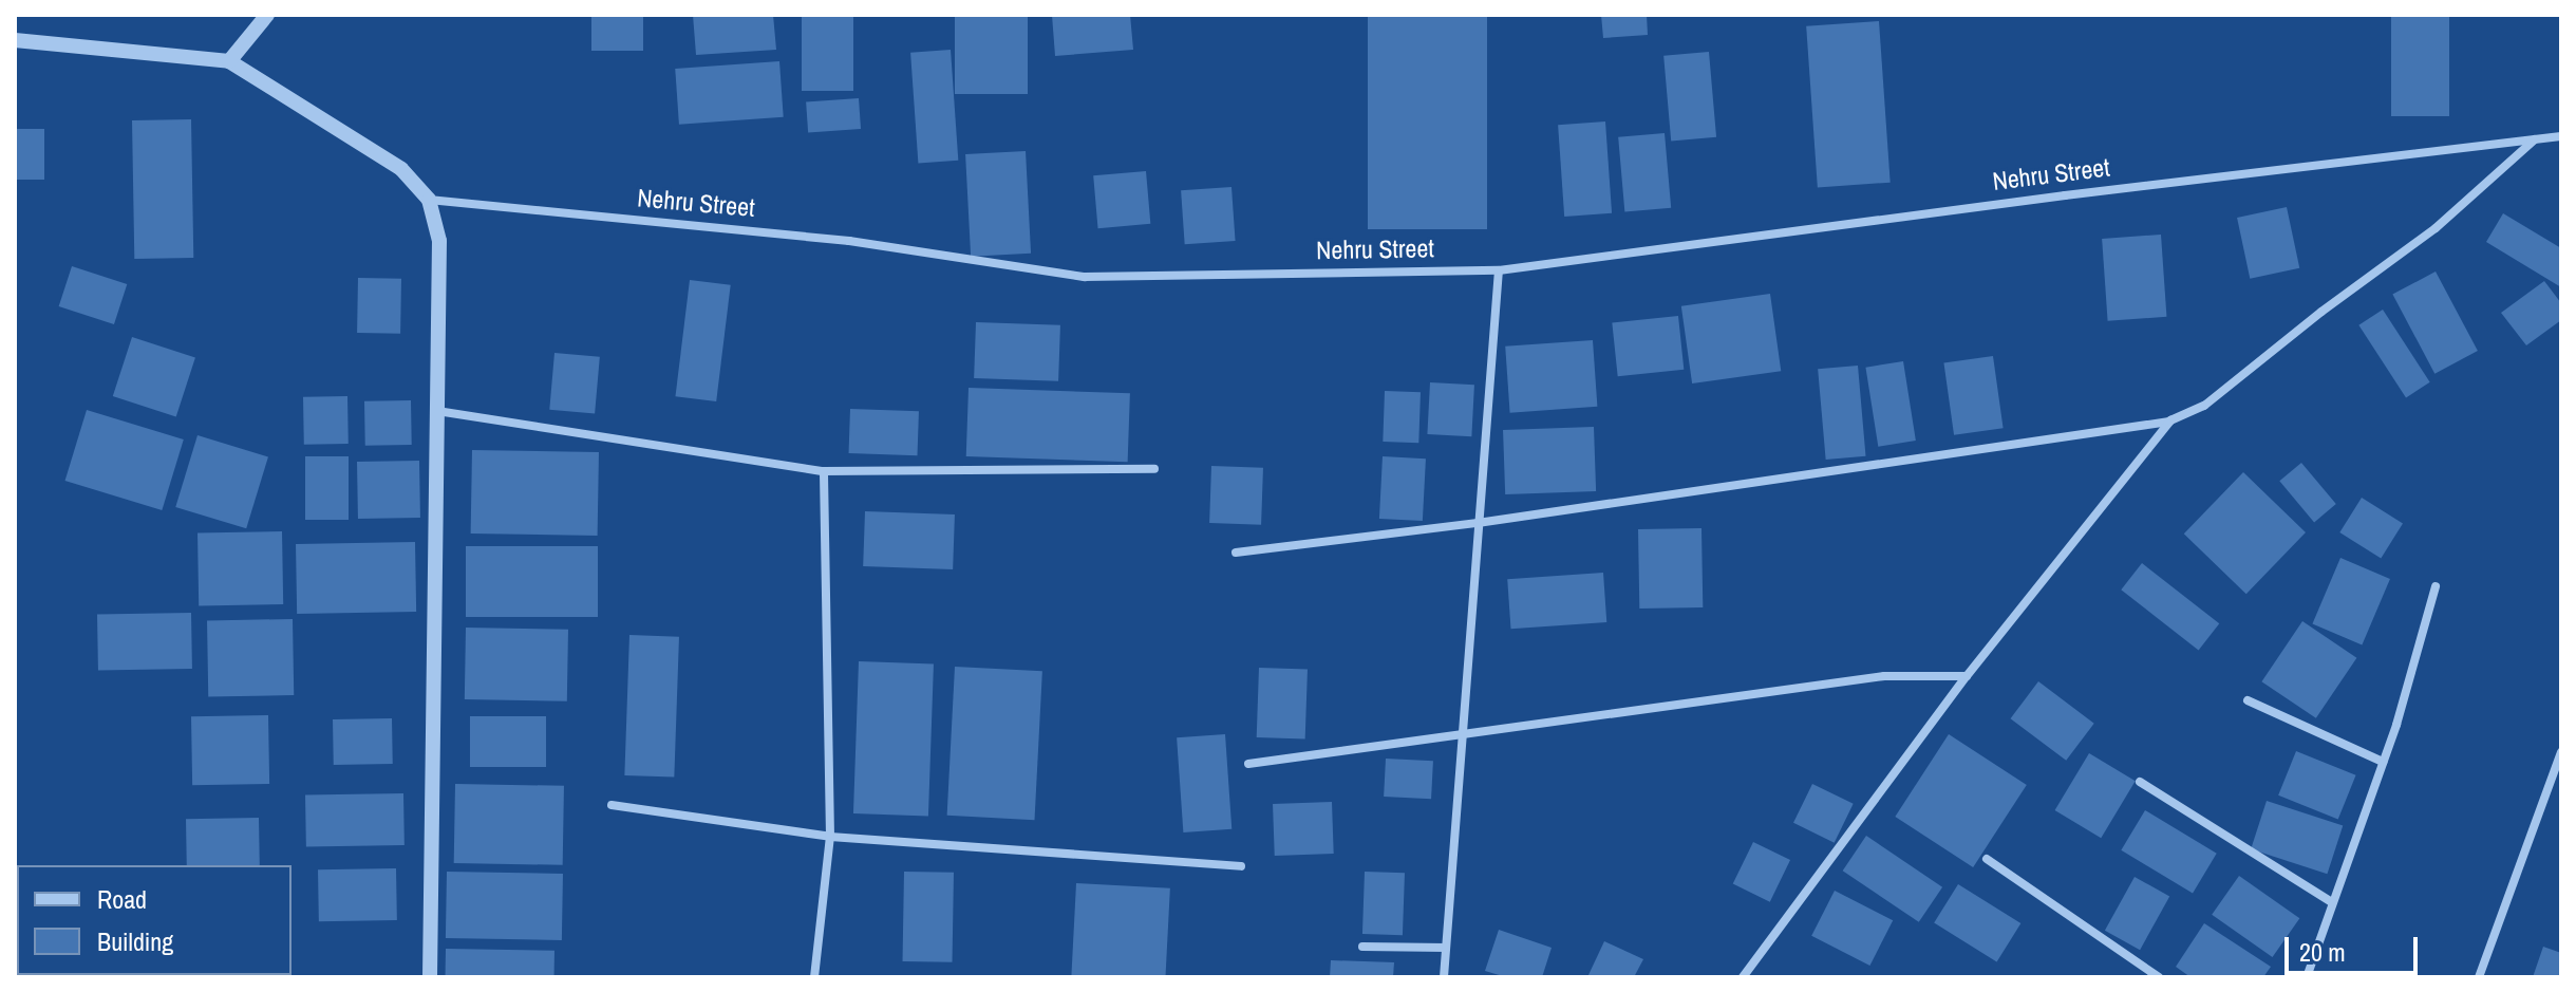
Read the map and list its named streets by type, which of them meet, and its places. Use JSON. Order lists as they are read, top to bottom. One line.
{"streets":{"street":["Nehru Street"]},"legend":["Road","Building"],"scale_bar":"20 m"}
